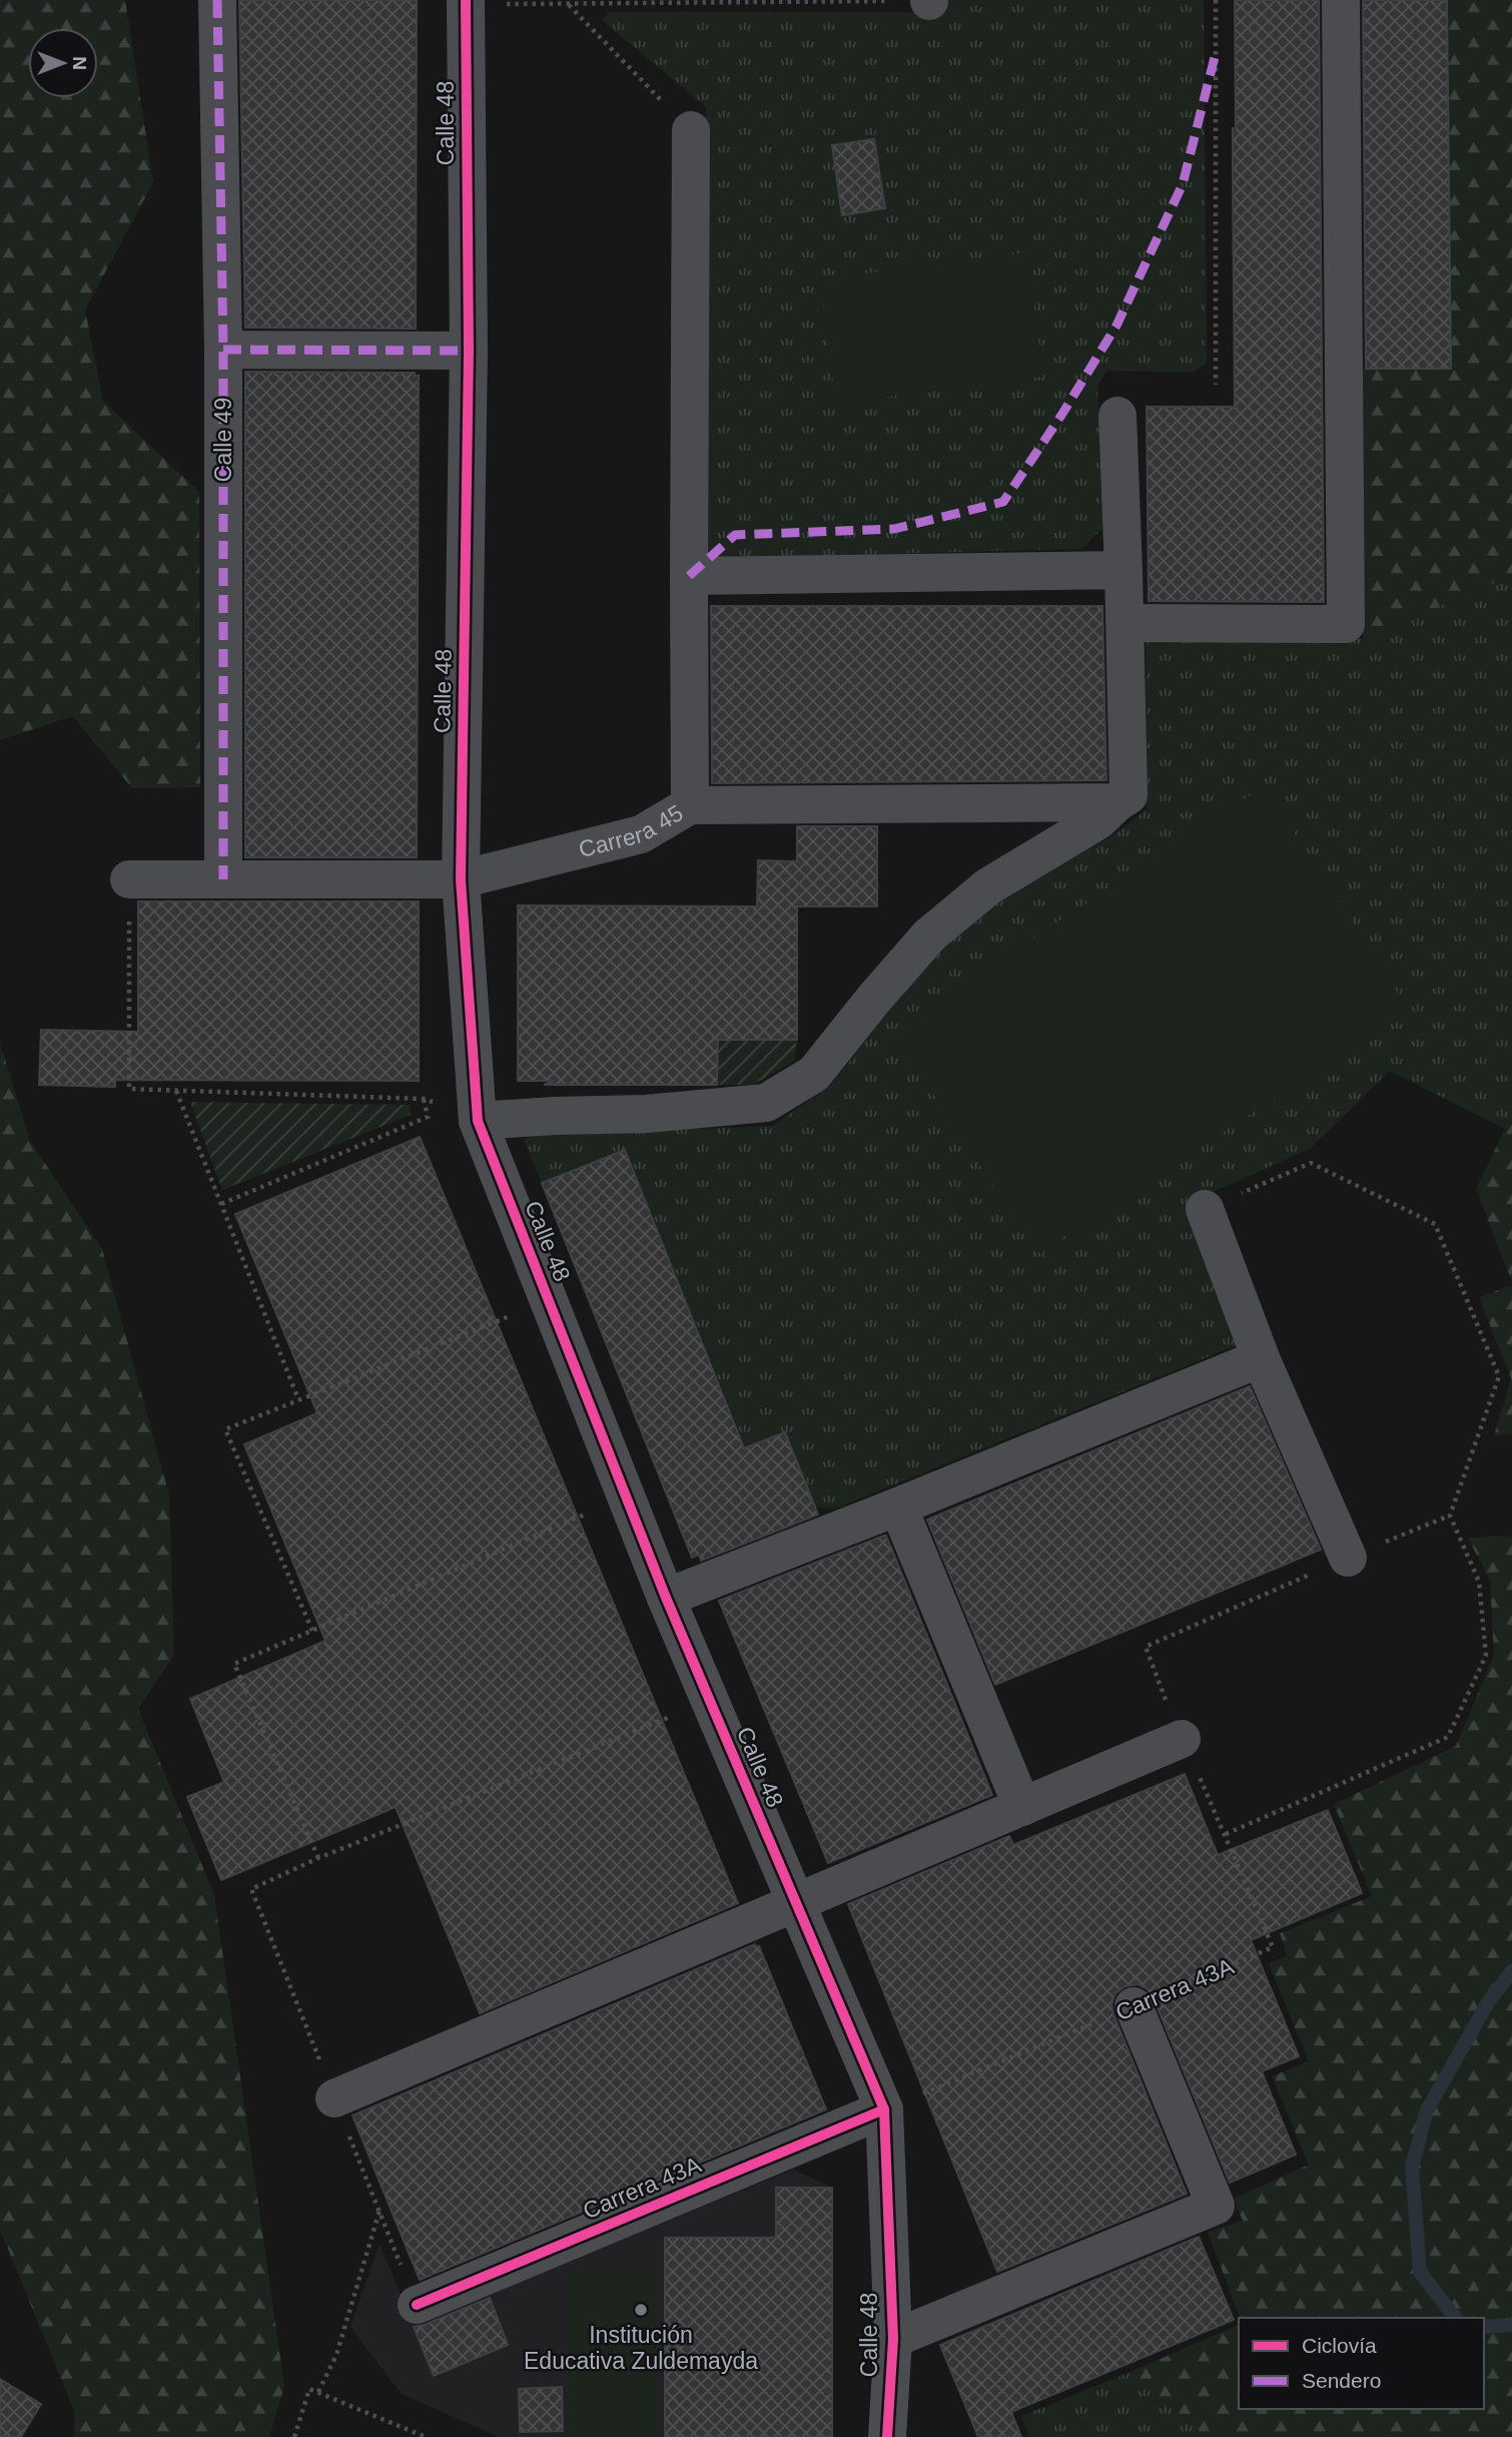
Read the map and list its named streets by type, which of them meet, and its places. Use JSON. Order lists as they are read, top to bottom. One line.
{"streets":{"street":["Calle 48","Calle 49","Carrera 45","Carrera 43A"]},"crossings":[["Calle 48","Carrera 45"],["Calle 48","Carrera 43A"],["Calle 49","Carrera 45"]],"places":["Institución Educativa Zuldemayda"],"legend":["Ciclovía","Sendero"],"north":"right"}
